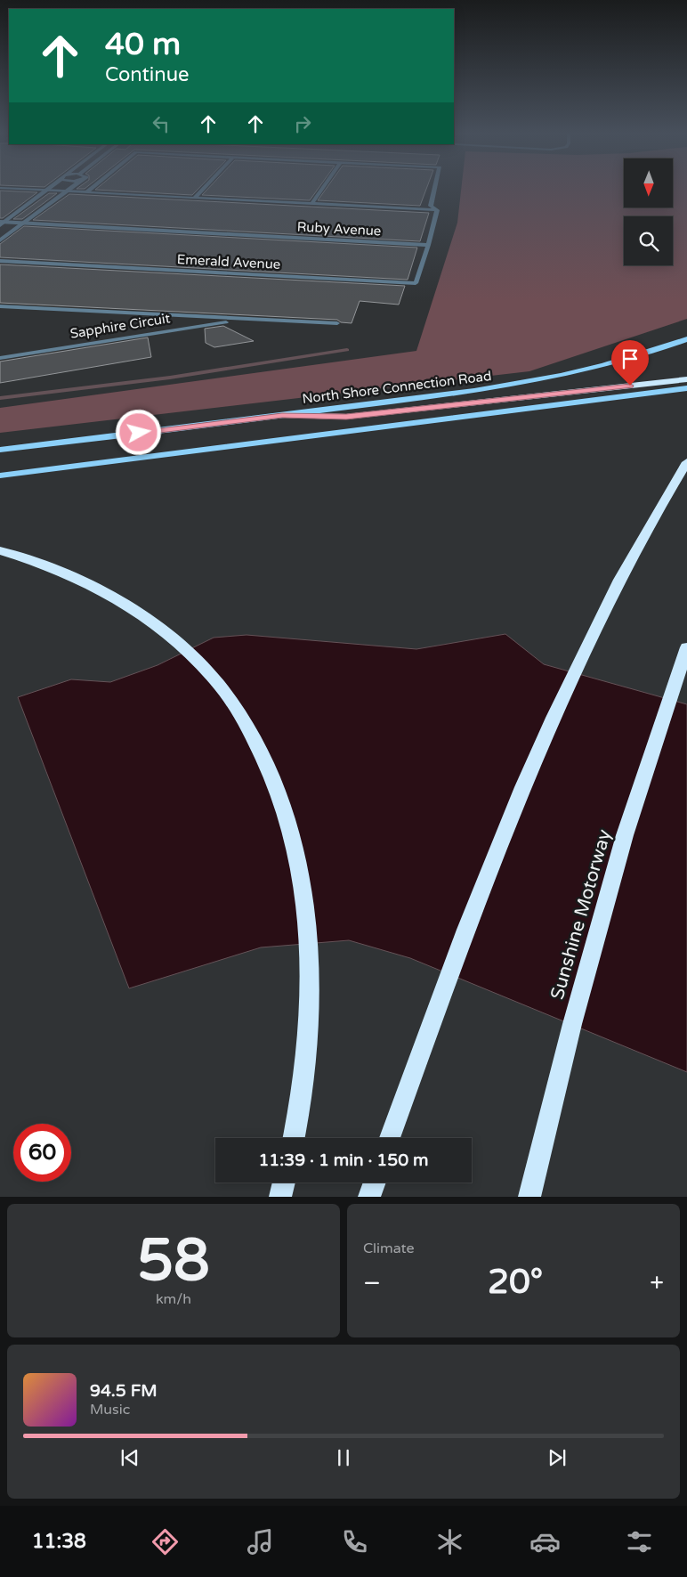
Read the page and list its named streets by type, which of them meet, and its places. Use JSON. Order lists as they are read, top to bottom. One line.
{"streets":{"highway":["Sunshine Motorway"],"main road":["North Shore Connection Road"],"street":["Ruby Avenue","Emerald Avenue","Sapphire Circuit"]},"crossings":[["Ruby Avenue","Emerald Avenue"]],"north":"bottom","page":{"turn":["40 m","Continue"],"limit":"60","trip":"11:39 · 1 min · 150 m","tile":[["58","km/h"],"Climate"],"heat":["−","20°","+"],"song":["94.5 FM","Music"],"tabs":"11:38"}}
